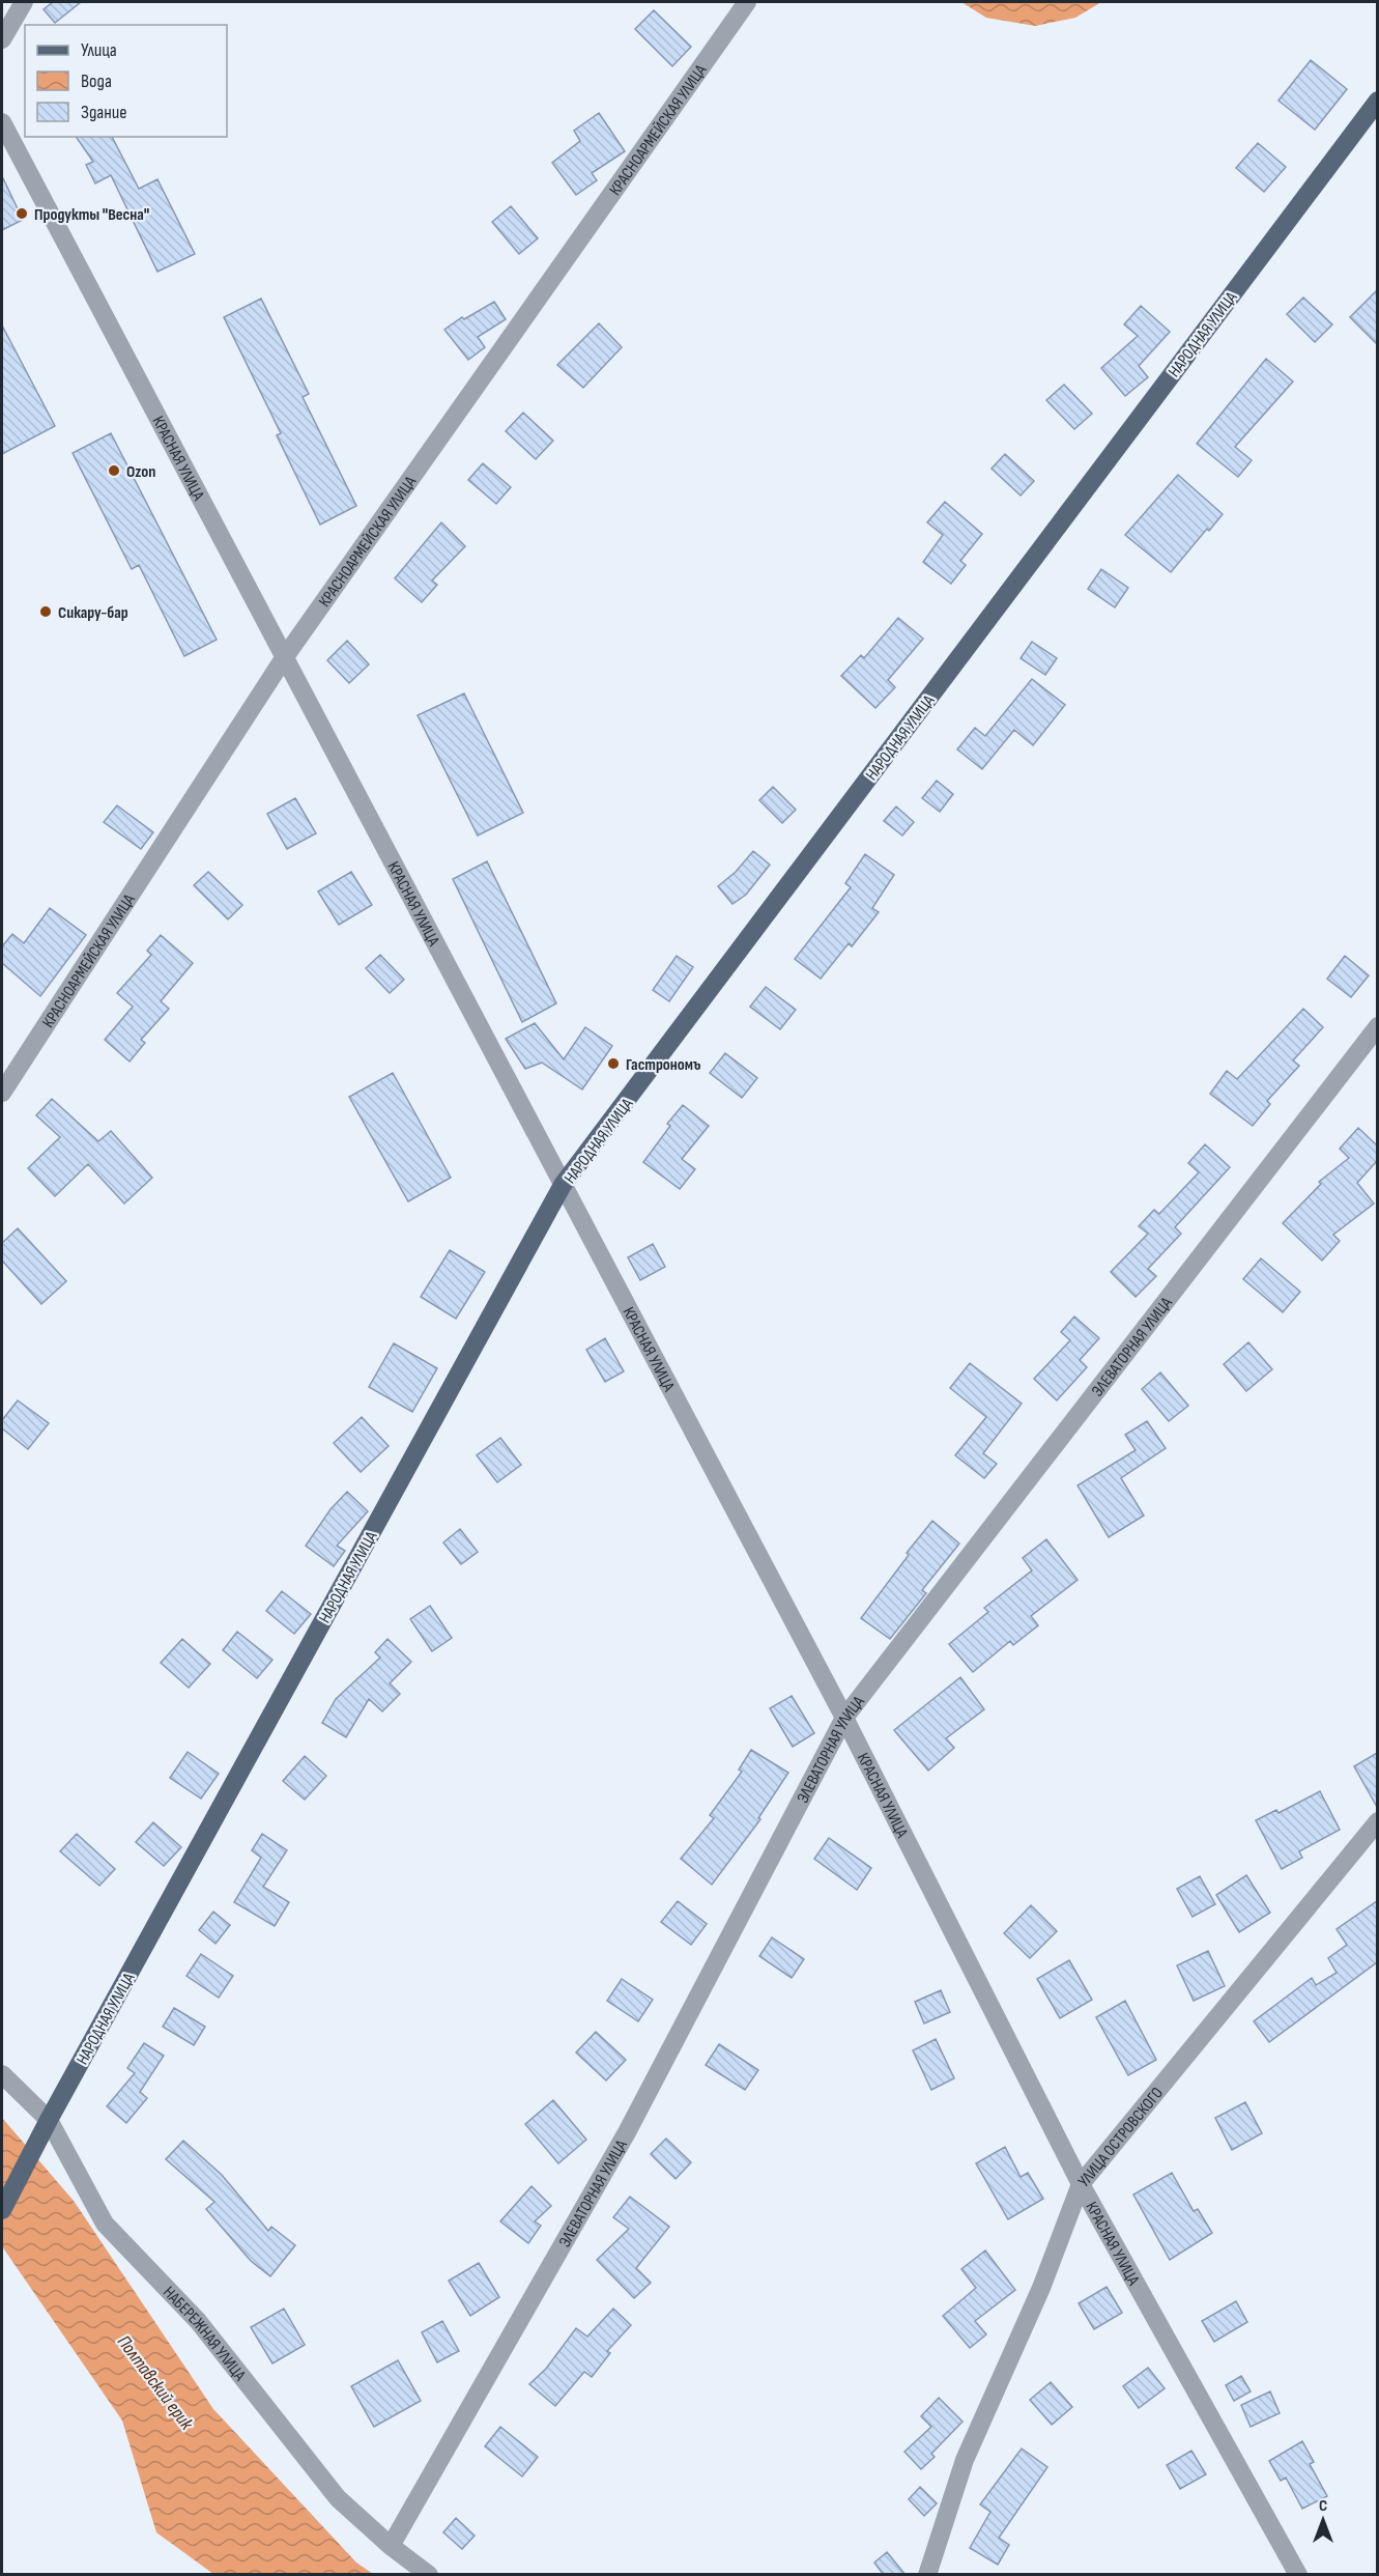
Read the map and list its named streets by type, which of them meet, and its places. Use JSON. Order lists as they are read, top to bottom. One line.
{"streets":{"main road":["НАРОДНАЯ УЛИЦА"],"street":["КРАСНОАРМЕЙСКАЯ УЛИЦА","КРАСНАЯ УЛИЦА","ЭЛЕВАТОРНАЯ УЛИЦА","УЛИЦА ОСТРОВСКОГО","НАБЕРЕЖНАЯ УЛИЦА"]},"crossings":[["КРАСНОАРМЕЙСКАЯ УЛИЦА","КРАСНАЯ УЛИЦА"],["НАРОДНАЯ УЛИЦА","КРАСНАЯ УЛИЦА"],["НАРОДНАЯ УЛИЦА","НАБЕРЕЖНАЯ УЛИЦА"],["КРАСНАЯ УЛИЦА","ЭЛЕВАТОРНАЯ УЛИЦА"],["КРАСНАЯ УЛИЦА","УЛИЦА ОСТРОВСКОГО"],["ЭЛЕВАТОРНАЯ УЛИЦА","НАБЕРЕЖНАЯ УЛИЦА"]],"water":["Полтавский ерик"],"places":["Продукты \"Весна\"","Ozon","Сикару-бар","Гастрономъ"],"legend":["Улица","Вода","Здание"],"north":"top"}
